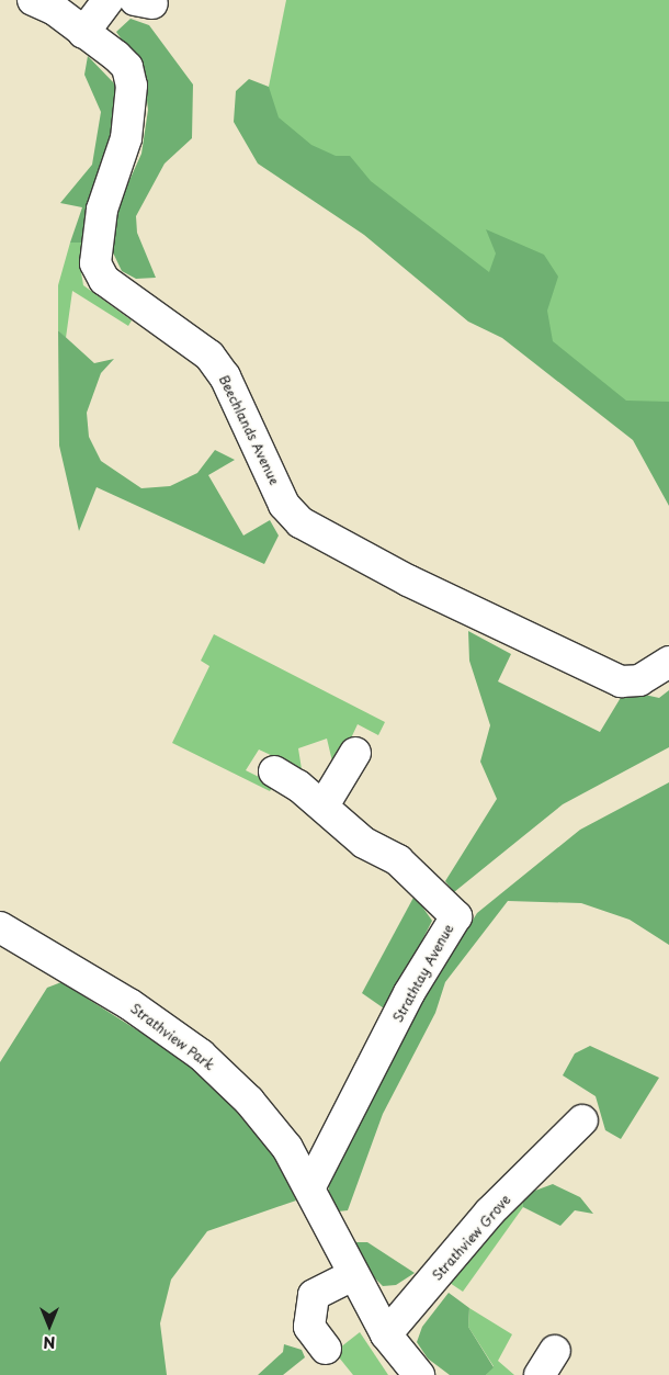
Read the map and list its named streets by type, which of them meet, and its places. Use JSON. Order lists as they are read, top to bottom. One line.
{"streets":{"street":["Beechlands Avenue","Strathtay Avenue","Strathview Park","Strathview Grove"]},"crossings":[["Strathtay Avenue","Strathview Park"],["Strathview Park","Strathview Grove"]],"north":"bottom"}
